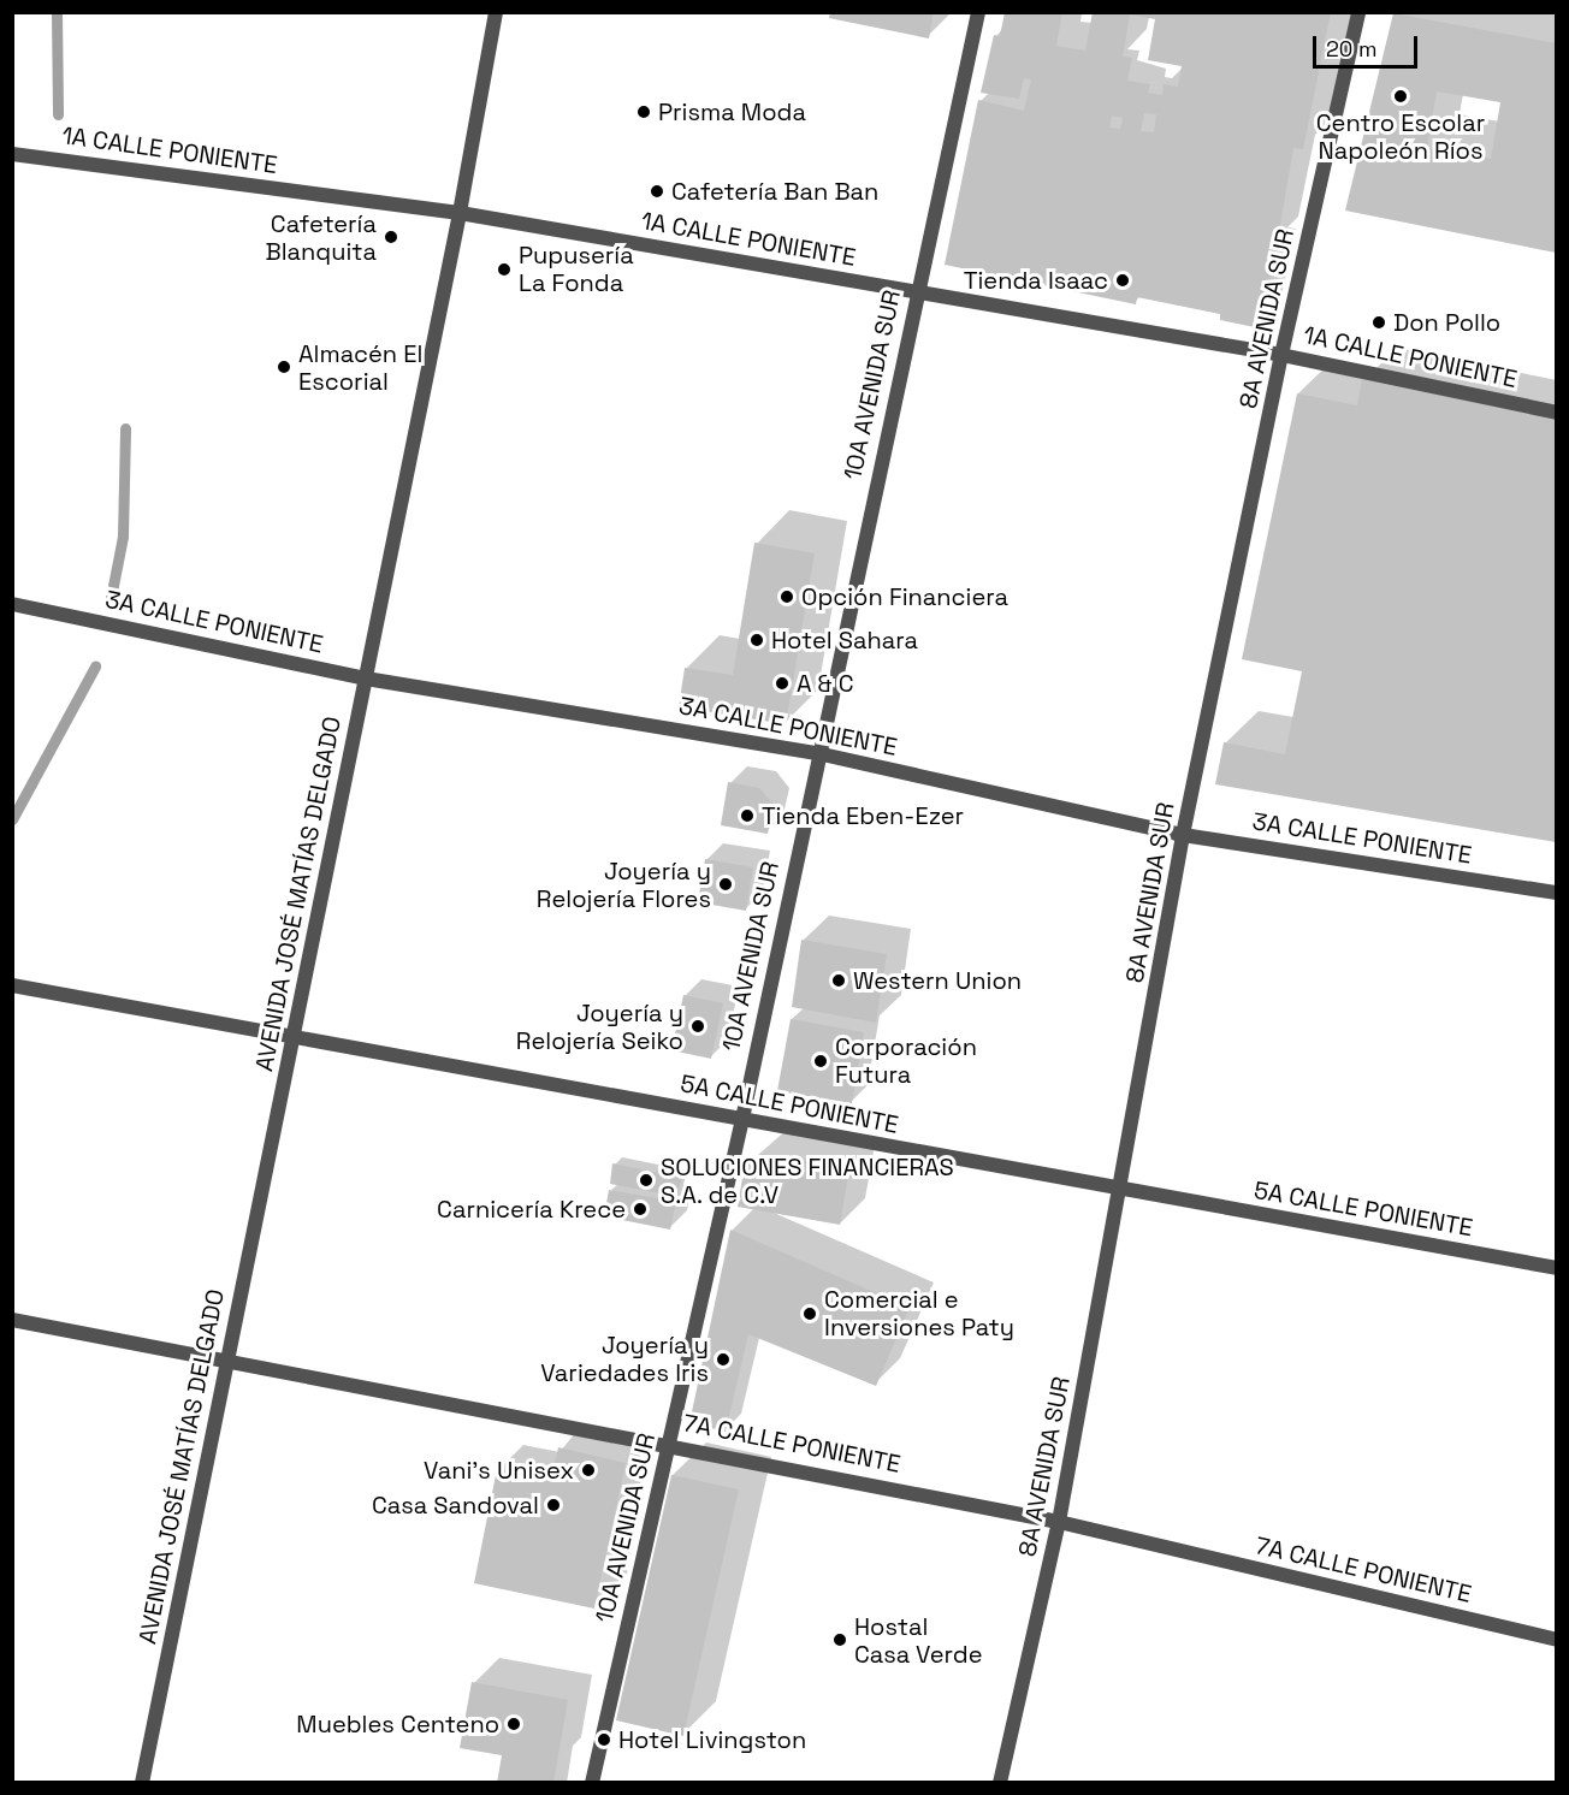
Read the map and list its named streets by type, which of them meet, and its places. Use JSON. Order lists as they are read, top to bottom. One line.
{"streets":{"street":["1A CALLE PONIENTE","8A AVENIDA SUR","10A AVENIDA SUR","3A CALLE PONIENTE","AVENIDA JOSÉ MATÍAS DELGADO","5A CALLE PONIENTE","7A CALLE PONIENTE"]},"crossings":[["1A CALLE PONIENTE","8A AVENIDA SUR"],["1A CALLE PONIENTE","10A AVENIDA SUR"],["1A CALLE PONIENTE","AVENIDA JOSÉ MATÍAS DELGADO"],["8A AVENIDA SUR","3A CALLE PONIENTE"],["8A AVENIDA SUR","5A CALLE PONIENTE"],["8A AVENIDA SUR","7A CALLE PONIENTE"],["10A AVENIDA SUR","3A CALLE PONIENTE"],["10A AVENIDA SUR","5A CALLE PONIENTE"],["10A AVENIDA SUR","7A CALLE PONIENTE"],["3A CALLE PONIENTE","AVENIDA JOSÉ MATÍAS DELGADO"],["AVENIDA JOSÉ MATÍAS DELGADO","5A CALLE PONIENTE"],["AVENIDA JOSÉ MATÍAS DELGADO","7A CALLE PONIENTE"]],"places":["Centro Escolar Napoleón Ríos","Prisma Moda","Cafetería Ban Ban","Cafetería Blanquita","Pupusería La Fonda","Tienda Isaac","Don Pollo","Almacén El Escorial","Opción Financiera","Hotel Sahara","A & C","Tienda Eben-Ezer","Joyería y Relojería Flores","Western Union","Joyería y Relojería Seiko","Corporación Futura","SOLUCIONES FINANCIERAS S.A. de C.V","Carnicería Krece","Comercial e Inversiones Paty","Joyería y Variedades Iris","Vani's Unisex","Casa Sandoval","Hostal Casa Verde","Muebles Centeno","Hotel Livingston"],"scale_bar":"20 m"}
